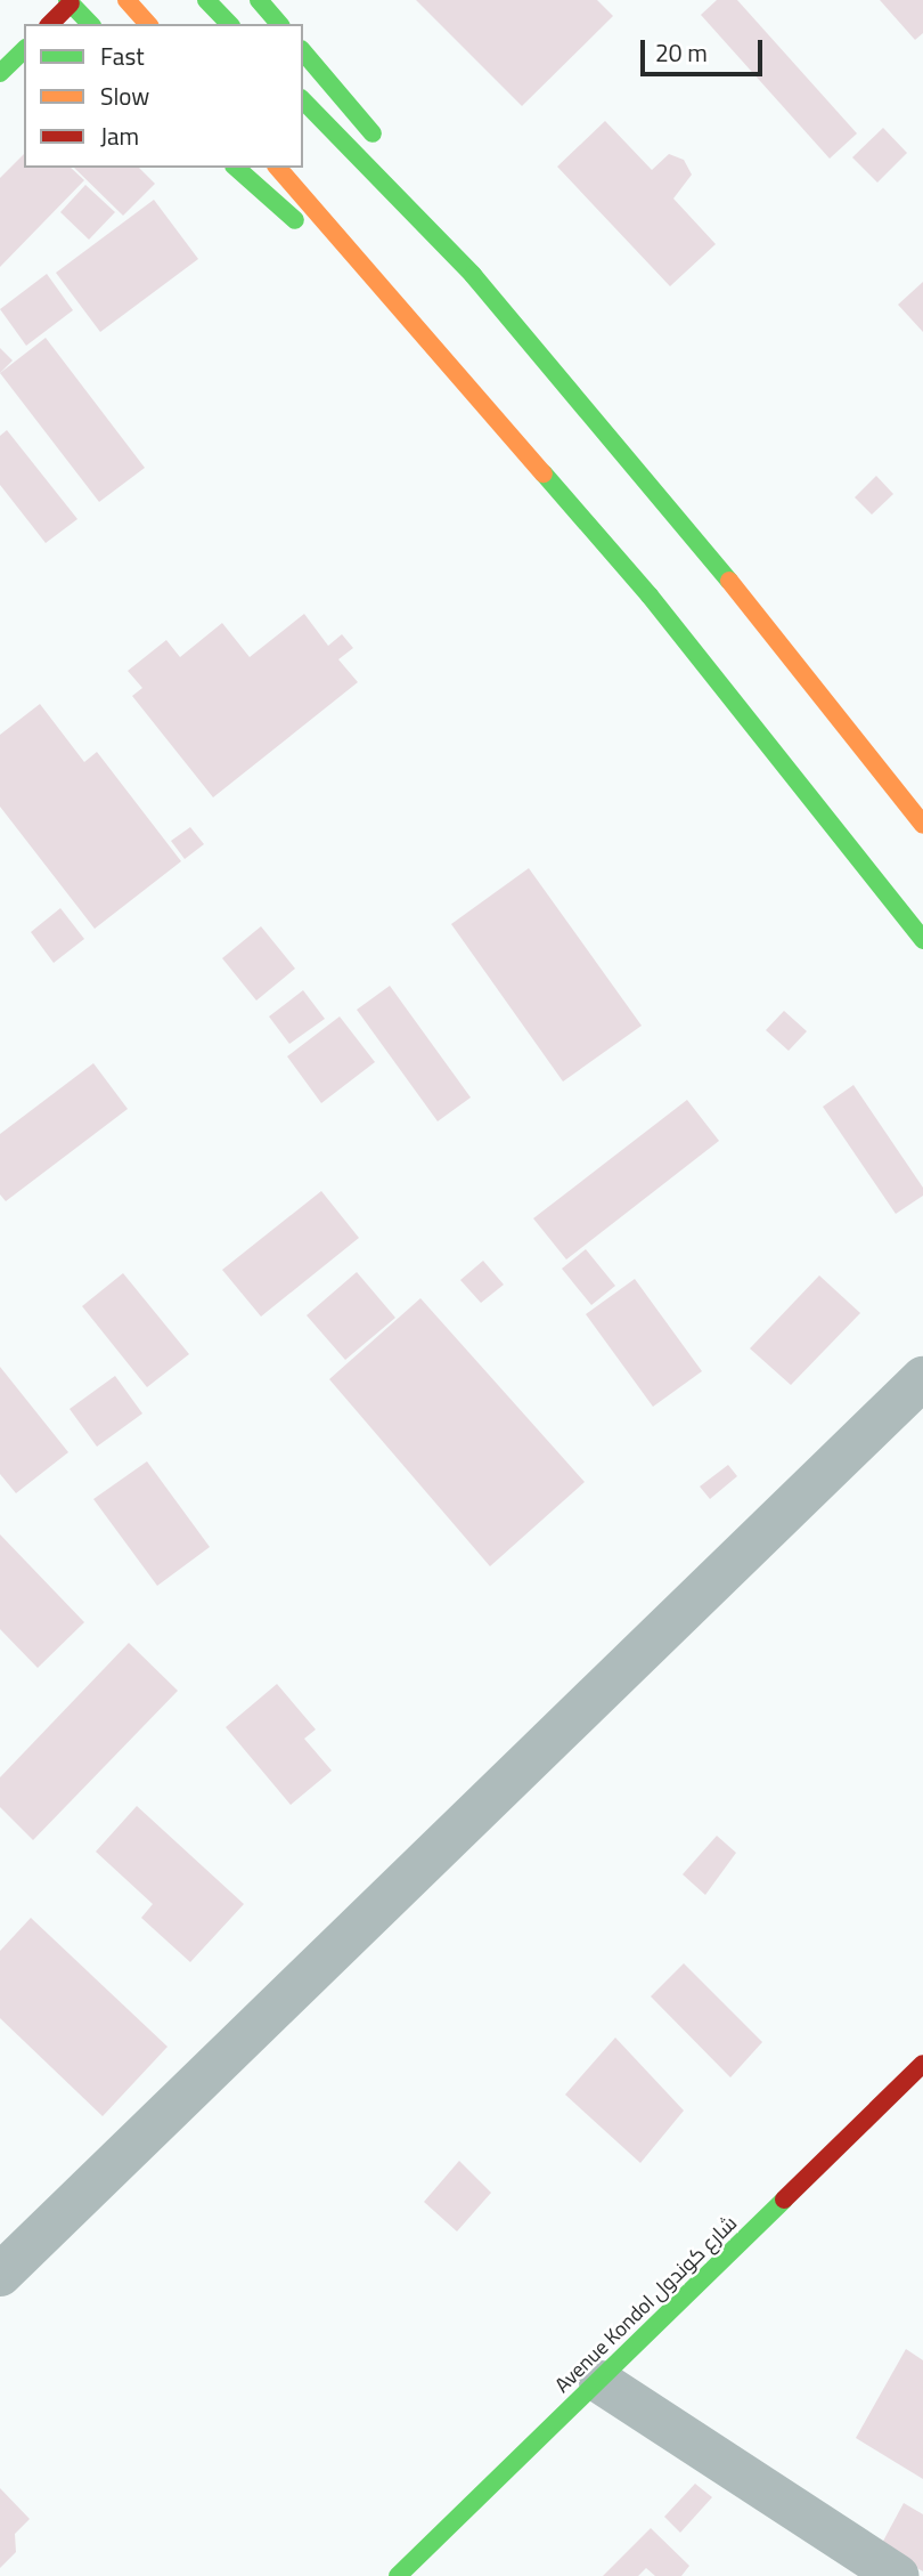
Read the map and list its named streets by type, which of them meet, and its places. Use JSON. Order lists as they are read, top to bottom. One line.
{"streets":{"main road":["Avenue Kondol شارع كوندول"]},"legend":["Fast","Slow","Jam"],"scale_bar":"20 m"}
